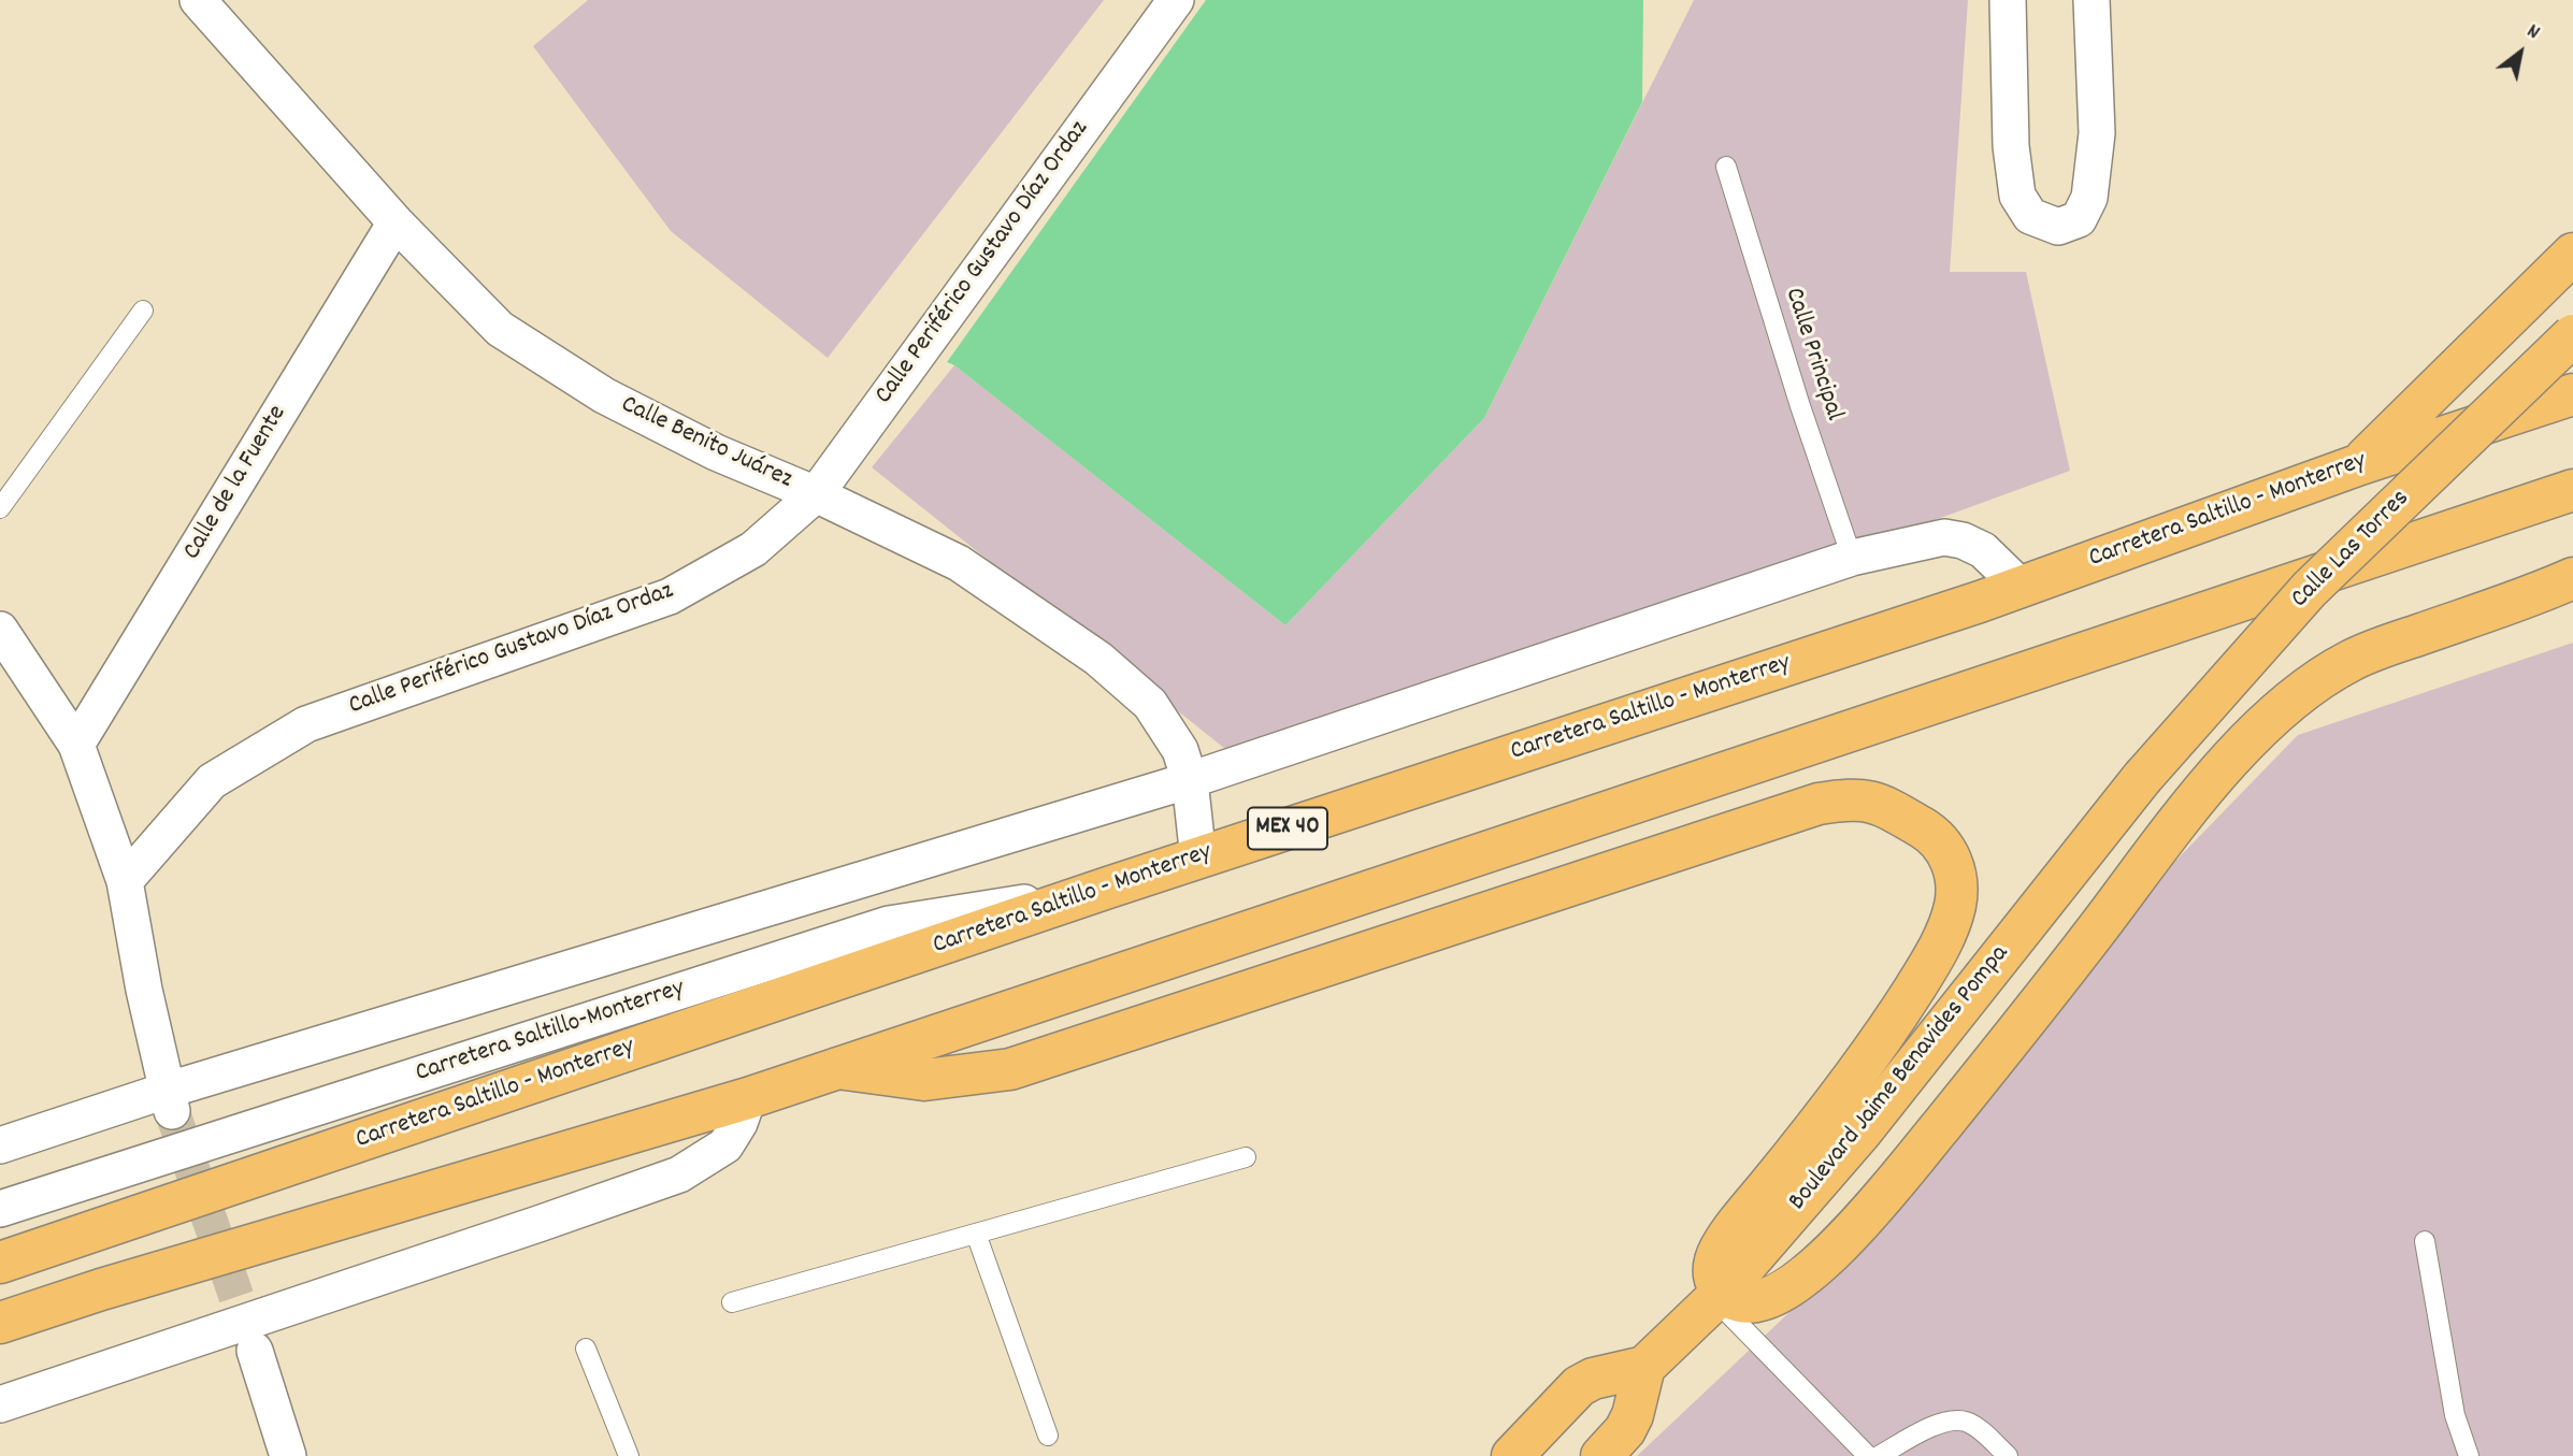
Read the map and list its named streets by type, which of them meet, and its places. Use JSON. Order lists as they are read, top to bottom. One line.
{"streets":{"main road":["Carretera Saltillo - Monterrey","Calle Las Torres","MEX 40","Boulevard Jaime Benavides Pompa"],"street":["Calle Periférico Gustavo Díaz Ordaz","Calle Benito Juárez","Calle de la Fuente","Carretera Saltillo-Monterrey"],"lane":["Calle Principal"]},"crossings":[["Calle Periférico Gustavo Díaz Ordaz","Calle Benito Juárez"],["Calle Benito Juárez","Calle de la Fuente"],["Calle Benito Juárez","Carretera Saltillo - Monterrey"],["Carretera Saltillo - Monterrey","Carretera Saltillo-Monterrey"],["Calle Las Torres","Boulevard Jaime Benavides Pompa"]],"north":"top right"}
